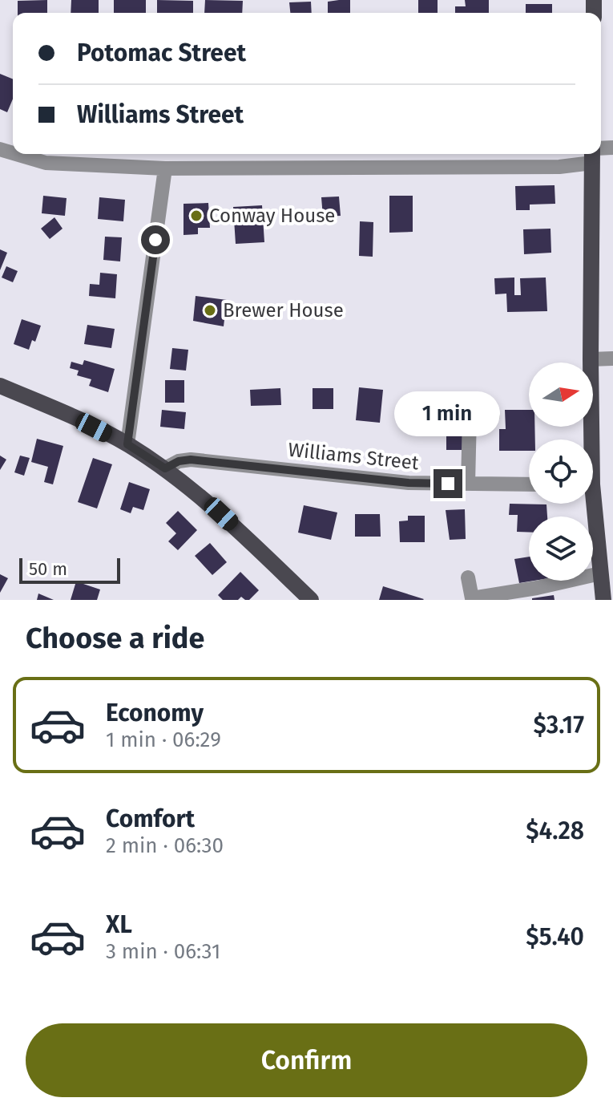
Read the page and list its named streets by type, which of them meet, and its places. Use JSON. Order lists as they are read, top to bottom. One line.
{"streets":{"street":["Williams Street"]},"places":["Conway House","Brewer House"],"scale_bar":"50 m","north":"right","page":{"banner":["Potomac Street","Williams Street"],"bubble":"1 min","scale":"50 m","heading":"Choose a ride","list":[{"name":"Economy","note":"1 min · 06:29","value":"$3.17"},{"name":"Comfort","note":"2 min · 06:30","value":"$4.28"},{"name":"XL","note":"3 min · 06:31","value":"$5.40"}],"buttons":"Confirm"}}
